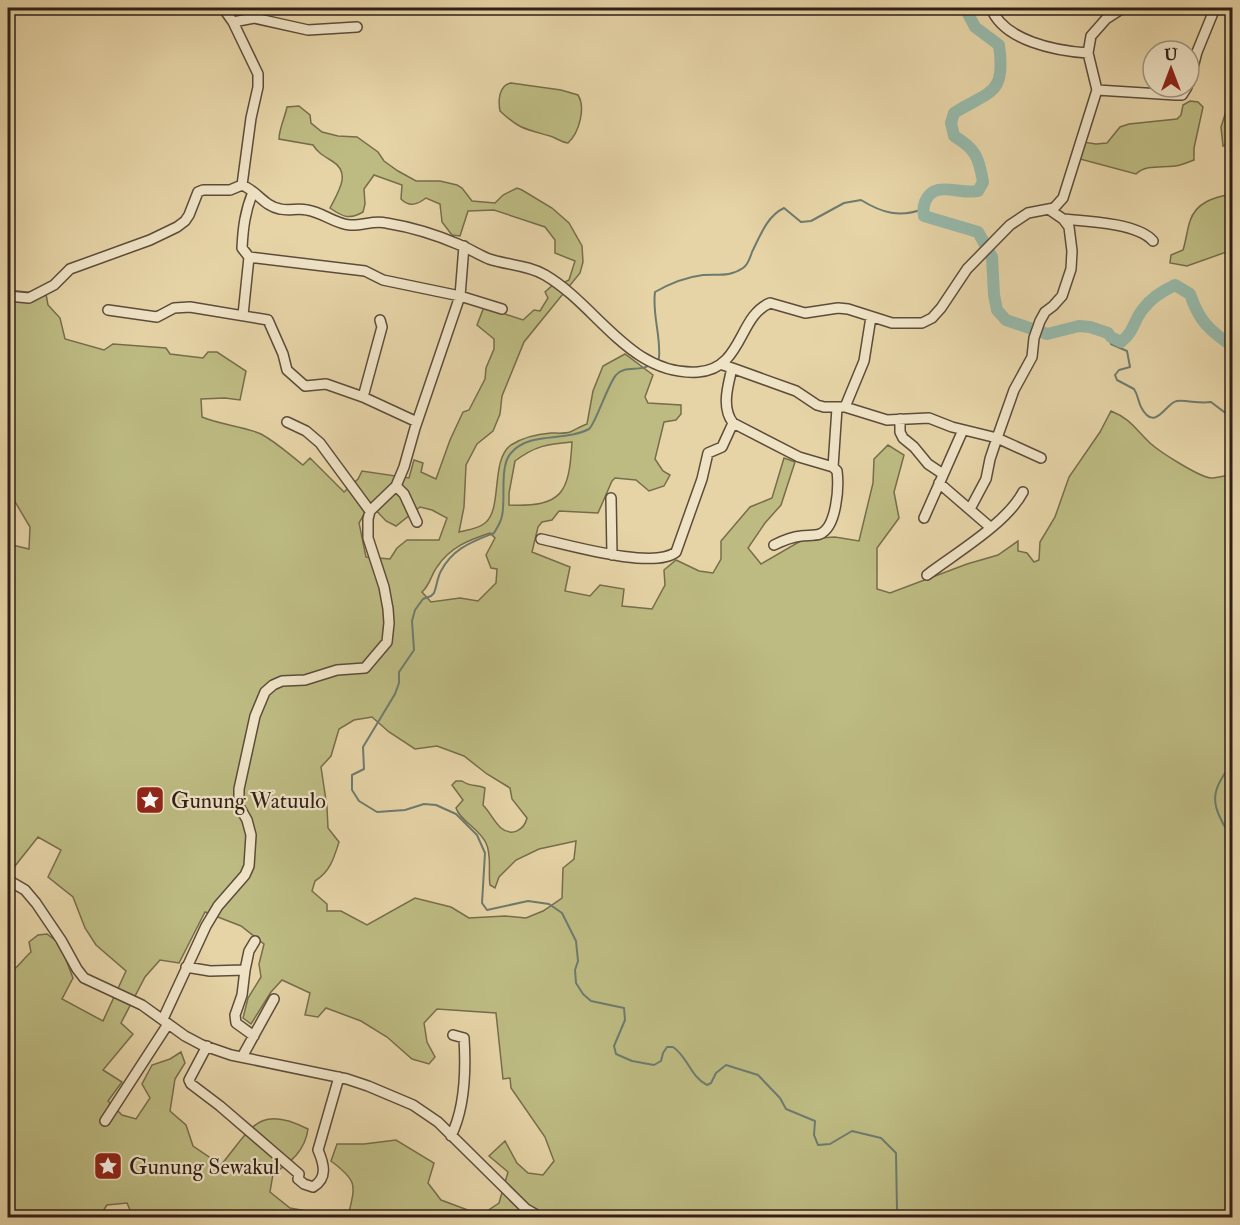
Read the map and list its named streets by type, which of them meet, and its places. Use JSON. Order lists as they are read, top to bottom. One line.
{"places":{"place":["Gunung Watuulo","Gunung Sewakul"]},"north":"top"}
